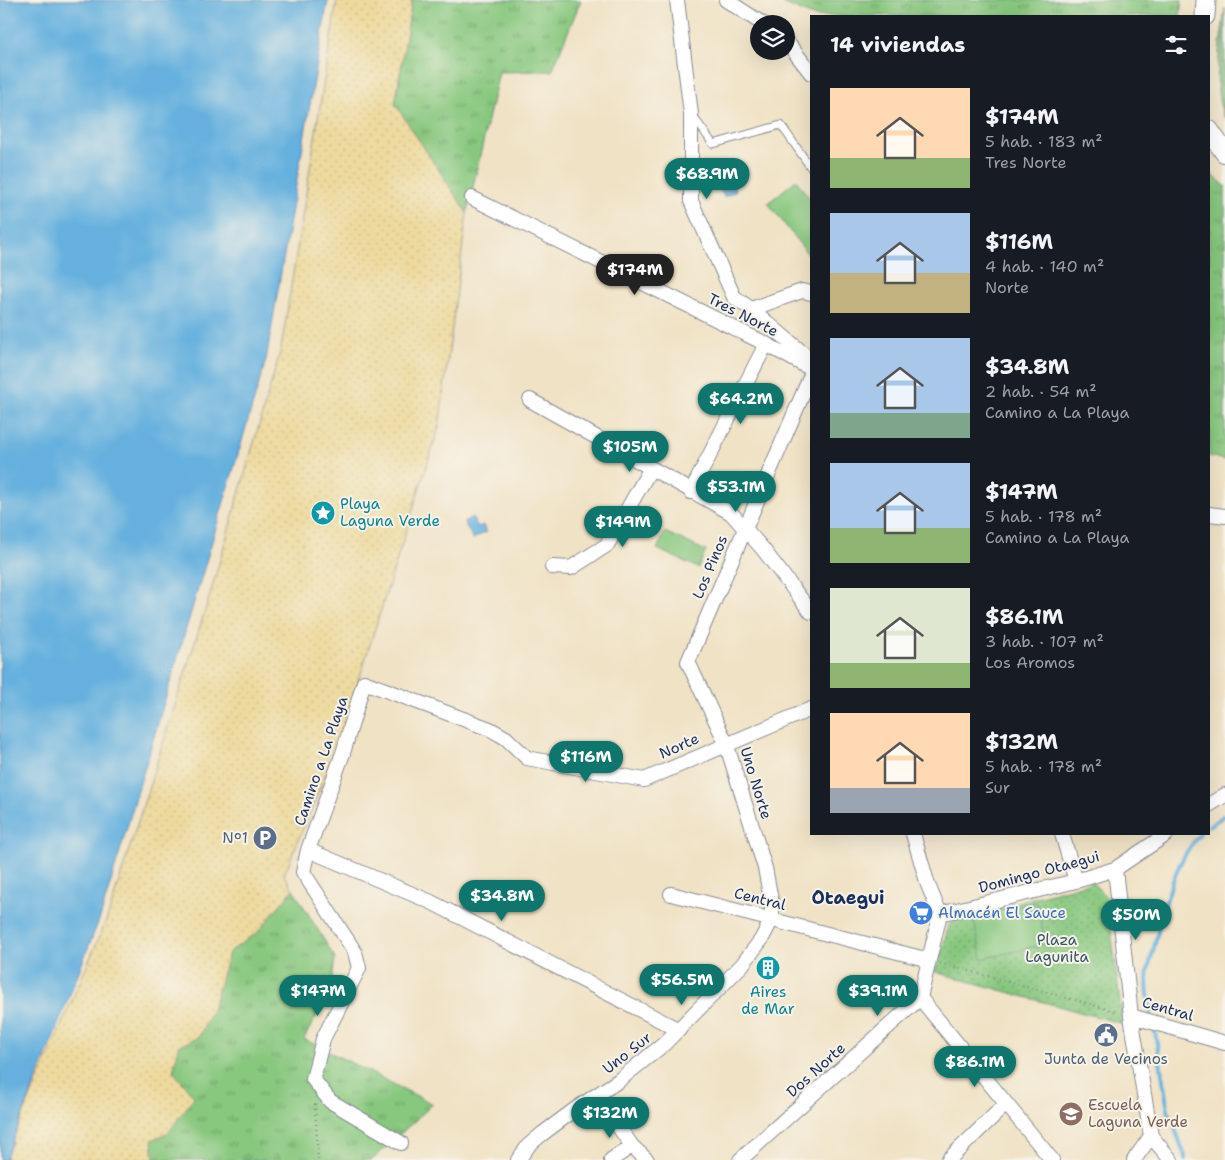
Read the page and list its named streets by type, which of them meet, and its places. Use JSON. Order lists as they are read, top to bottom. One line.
{"streets":{"street":["Tres Norte","Los Pinos","Norte","Camino a La Playa","Uno Norte","Domingo Otaegui","Central","Uno Sur","Dos Norte"]},"crossings":[["Los Pinos","Uno Norte"],["Norte","Camino a La Playa"],["Norte","Uno Norte"],["Camino a La Playa","Uno Sur"],["Uno Norte","Central"],["Uno Norte","Uno Sur"],["Central","Uno Sur"]],"districts":["Otaegui"],"parks":["Plaza Lagunita"],"places":{"place":["Playa Laguna Verde"],"parking":["Nº1"],"supermarket":["Almacén El Sauce"],"building":["Aires de Mar"],"public building":["Junta de Vecinos"],"school or university":["Escuela Laguna Verde"]},"page":{"heading":"14 viviendas","list":[{"name":"$174M","note":"5 hab. · 183 m² · Tres Norte"},{"name":"$116M","note":"4 hab. · 140 m² · Norte"},{"name":"$34.8M","note":"2 hab. · 54 m² · Camino a La Playa"},{"name":"$147M","note":"5 hab. · 178 m² · Camino a La Playa"},{"name":"$86.1M","note":"3 hab. · 107 m² · Los Aromos"},{"name":"$132M","note":"5 hab. · 178 m² · Sur"}],"price":["$68.9M","$174M","$64.2M","$105M","$53.1M","$149M","$116M","$34.8M","$50M","$56.5M","$147M","$39.1M","$86.1M","$132M"]}}
